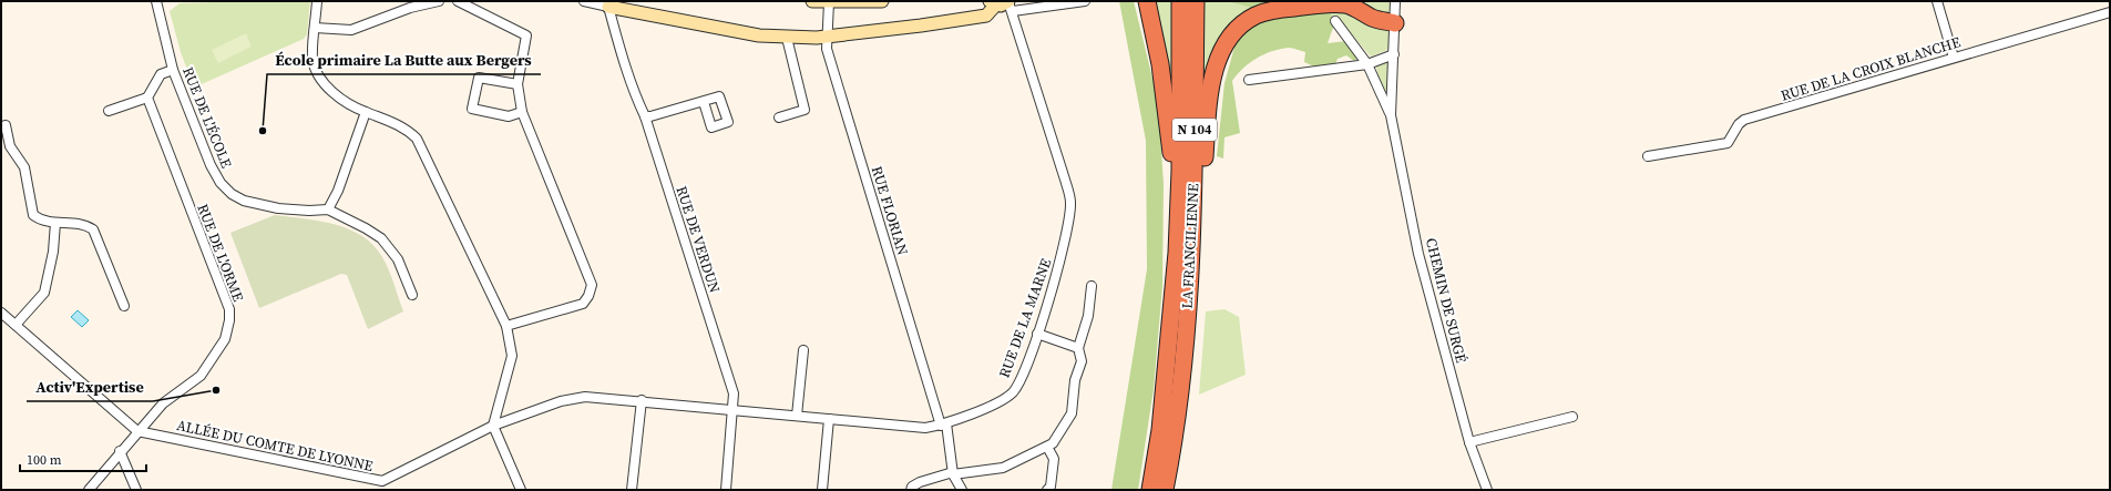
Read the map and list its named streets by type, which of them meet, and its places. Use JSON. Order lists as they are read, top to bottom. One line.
{"streets":{"highway":["N 104","LA FRANCILIENNE"],"street":["RUE DE LA CROIX BLANCHE","RUE DE L'ÉCOLE","RUE FLORIAN","RUE DE VERDUN","RUE DE L'ORME","CHEMIN DE SURGÉ","RUE DE LA MARNE","ALLÉE DU COMTE DE LYONNE"]},"crossings":[["RUE FLORIAN","RUE DE LA MARNE"],["RUE DE VERDUN","RUE DE LA MARNE"],["RUE DE VERDUN","ALLÉE DU COMTE DE LYONNE"],["RUE DE L'ORME","ALLÉE DU COMTE DE LYONNE"],["RUE DE LA MARNE","ALLÉE DU COMTE DE LYONNE"]],"places":["École primaire La Butte aux Bergers","Activ'Expertise"],"scale_bar":"100 m"}
